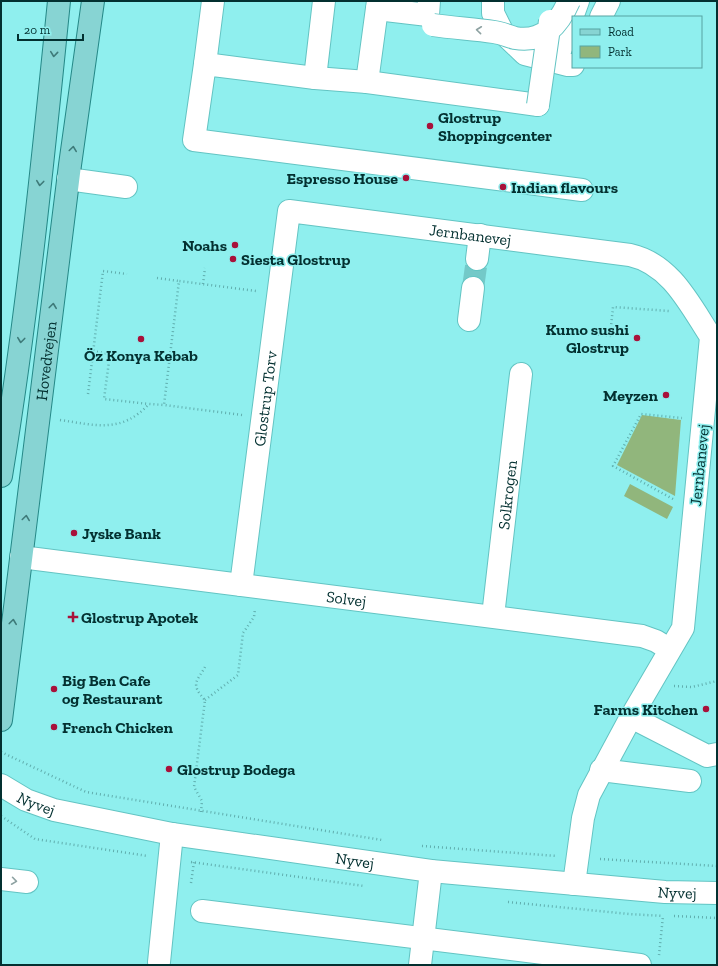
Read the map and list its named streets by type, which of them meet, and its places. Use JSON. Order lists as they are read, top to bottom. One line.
{"streets":{"main road":["Hovedvejen"],"street":["Jernbanevej","Glostrup Torv","Solkrogen","Solvej","Nyvej"]},"crossings":[["Jernbanevej","Glostrup Torv"],["Jernbanevej","Solvej"],["Jernbanevej","Nyvej"],["Hovedvejen","Solvej"],["Glostrup Torv","Solvej"],["Solkrogen","Solvej"]],"places":{"other":["Glostrup Shoppingcenter","Espresso House","Indian flavours","Noahs","Siesta Glostrup","Kumo sushi Glostrup","Öz Konya Kebab","Meyzen","Jyske Bank","Big Ben Cafe og Restaurant","Farms Kitchen","French Chicken","Glostrup Bodega"],"health":["Glostrup Apotek"]},"legend":["Road","Park"],"scale_bar":"20 m"}
